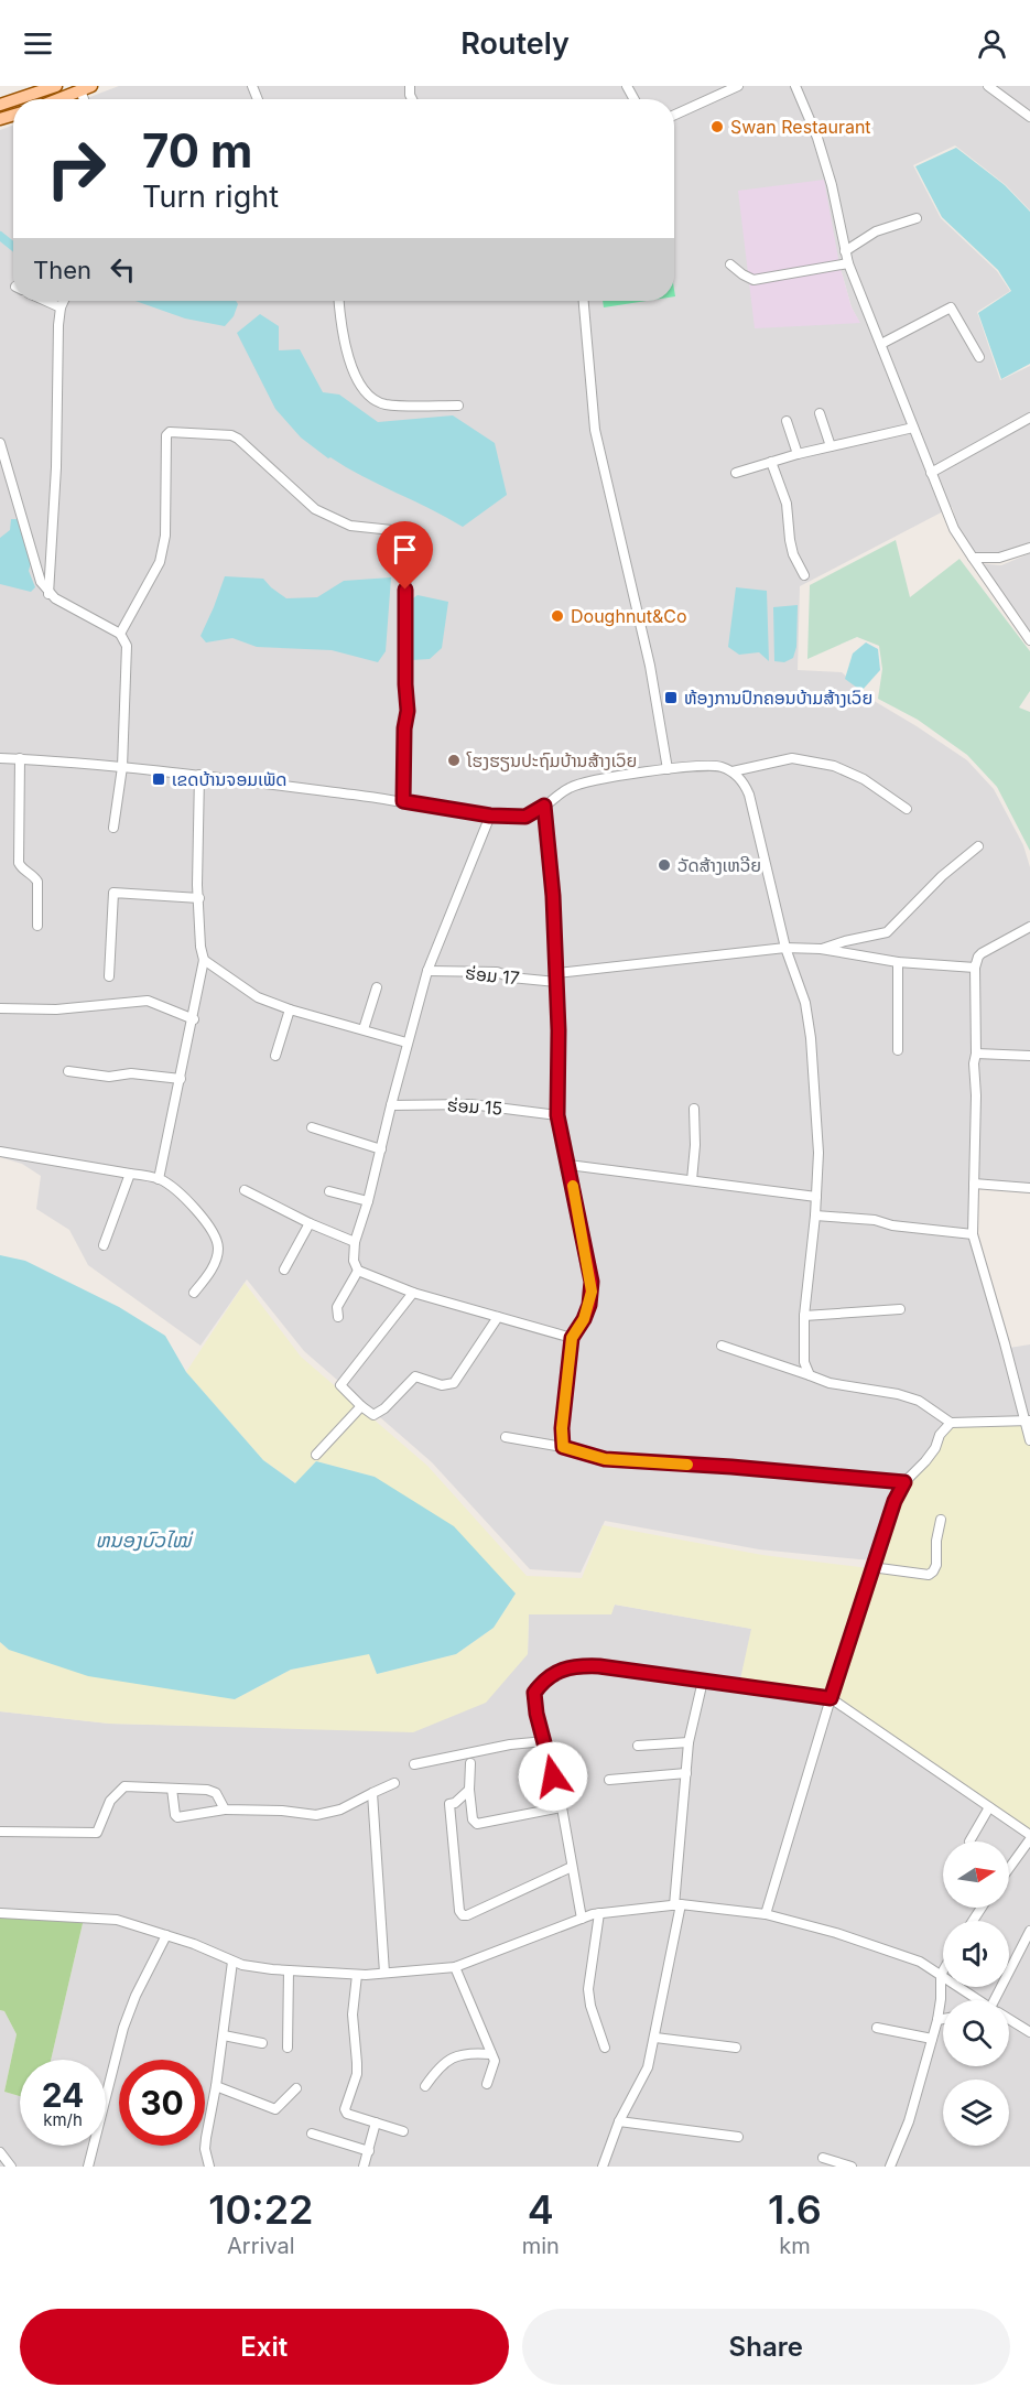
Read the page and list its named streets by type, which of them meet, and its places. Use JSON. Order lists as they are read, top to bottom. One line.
{"streets":{"street":["ຮ່ອມ 17","ຮ່ອມ 15"]},"water":["ຫນອງບົວໄໝ່"],"places":{"other":["Swan Restaurant","Doughnut&Co","ໂຮງຮຽນປະຖົມບ້ານສ້າງເວົຍ","ວັດສ້າງເຫວີຍ"],"transit":["ຫ້ອງການປົກຄອນບ້າມສ້າງເວົຍ","ເຂດບ້ານຈອມເພັດ"]},"north":"right","page":{"header":"Routely","turn":["70 m","Turn right"],"then":"Then","speed":"24 km/h","limit":"30","eta":["10:22","Arrival","4","min","1.6","km"],"buttons":["Exit","Share"]}}
